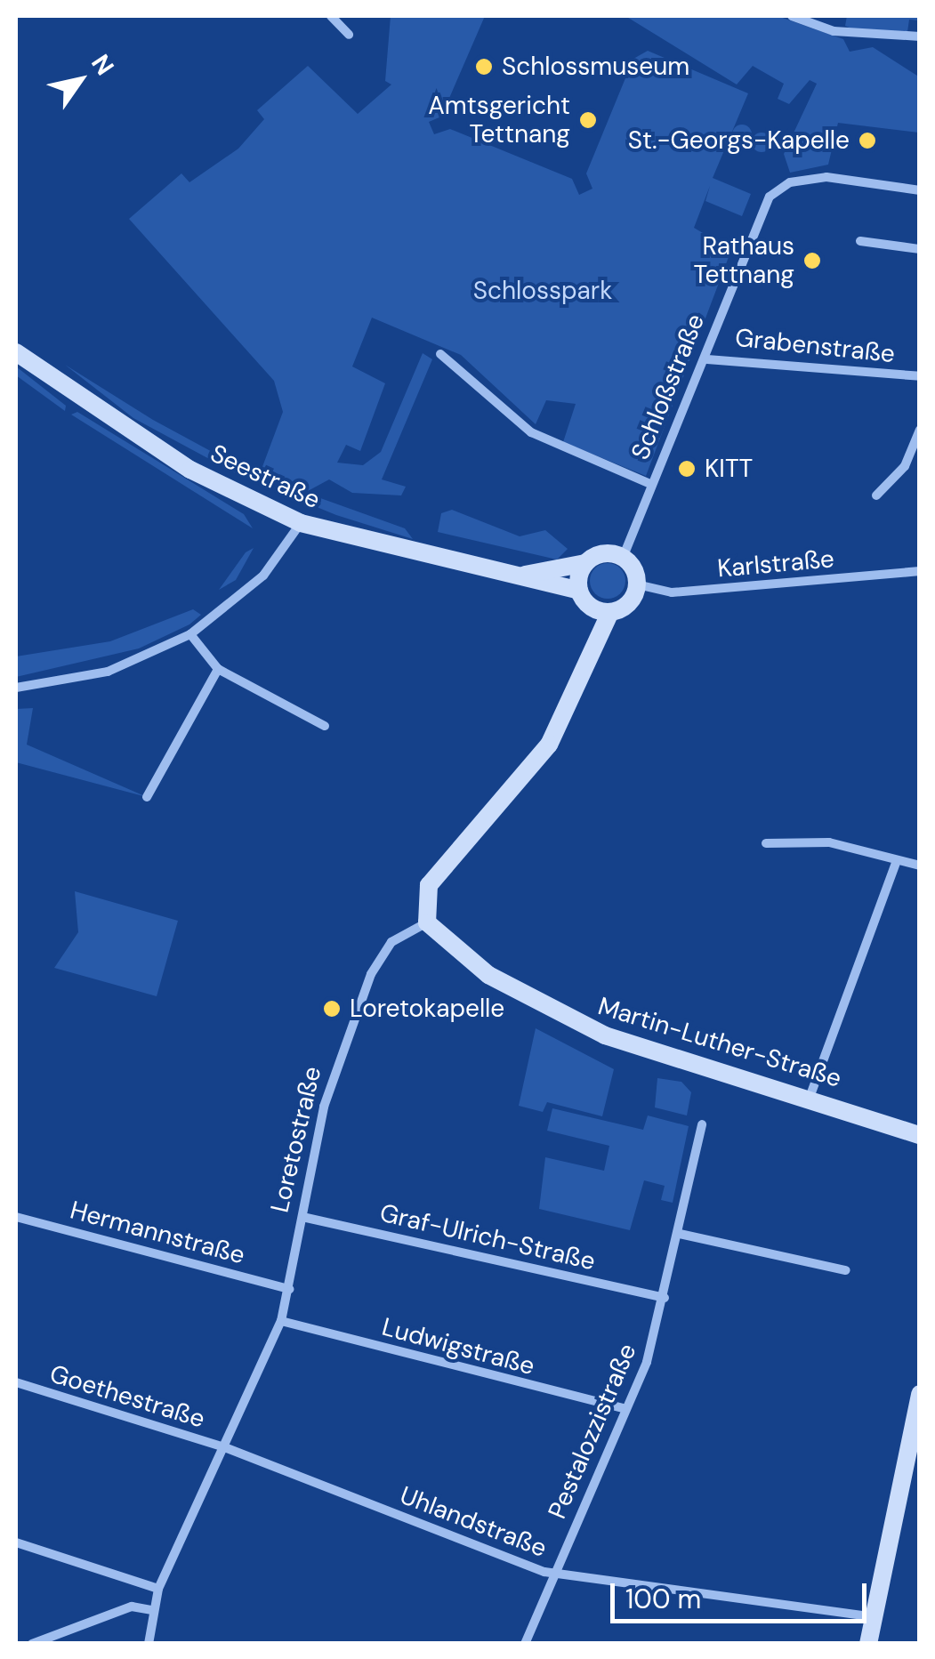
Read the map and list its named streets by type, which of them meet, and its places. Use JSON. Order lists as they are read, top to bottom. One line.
{"streets":{"main road":["Seestraße","Martin-Luther-Straße"],"street":["Grabenstraße","Schloßstraße","Karlstraße","Loretostraße","Hermannstraße","Graf-Ulrich-Straße","Ludwigstraße","Goethestraße","Pestalozzistraße","Uhlandstraße"]},"crossings":[["Grabenstraße","Schloßstraße"],["Schloßstraße","Seestraße"],["Schloßstraße","Karlstraße"],["Seestraße","Karlstraße"],["Martin-Luther-Straße","Loretostraße"],["Loretostraße","Hermannstraße"],["Loretostraße","Graf-Ulrich-Straße"],["Loretostraße","Ludwigstraße"],["Loretostraße","Goethestraße"],["Loretostraße","Uhlandstraße"],["Graf-Ulrich-Straße","Pestalozzistraße"],["Ludwigstraße","Pestalozzistraße"],["Goethestraße","Uhlandstraße"],["Pestalozzistraße","Uhlandstraße"]],"parks":["Schlosspark"],"places":["Schlossmuseum","Amtsgericht Tettnang","St.-Georgs-Kapelle","Rathaus Tettnang","KITT","Loretokapelle"],"scale_bar":"100 m","north":"top right"}
